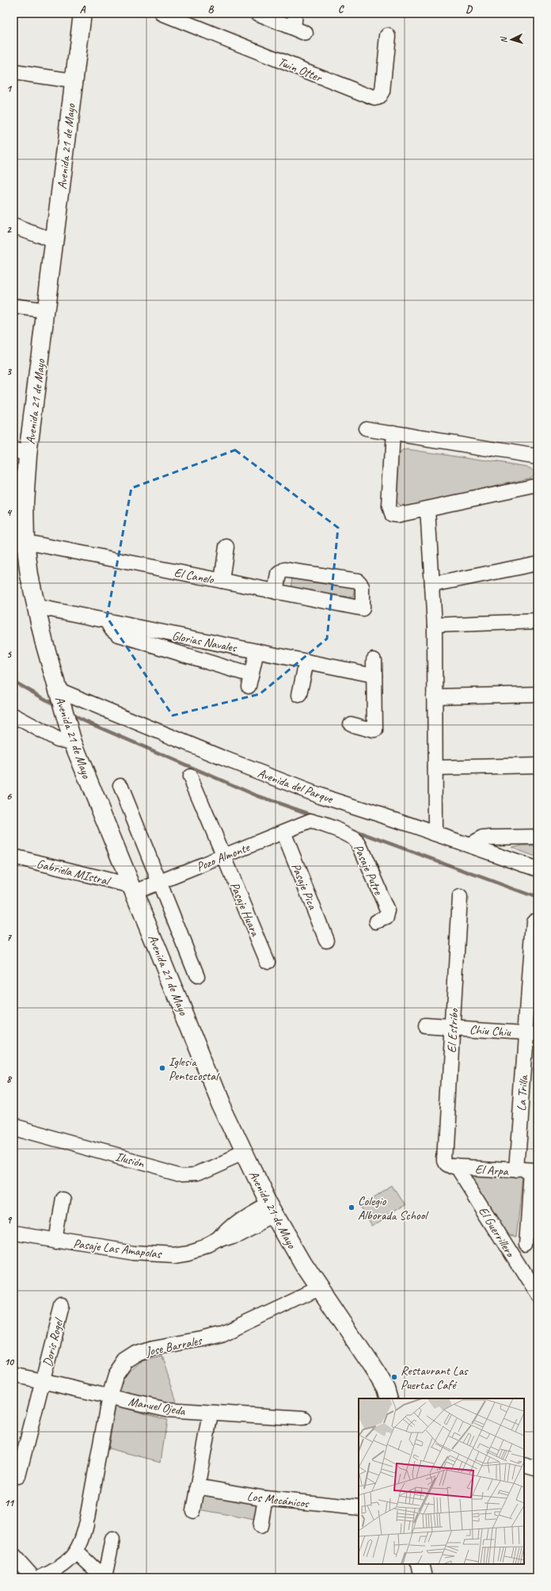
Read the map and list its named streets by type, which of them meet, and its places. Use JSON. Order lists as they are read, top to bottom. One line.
{"streets":{"main road":["Avenida 21 de Mayo"],"street":["Twin Otter","El Canelo","Glorias Navales","Avenida del Parque","Pozo Almonte","Pasaje Putre","Gabriela MIstral","Pasaje Pica","Pasaje Huara","Chiu Chiu","El Estribo","La Trilla","Ilusión","El Arpa","El Guerrillero","Pasaje Las Amapolas","Doris Rogel","Jose Barrales","Manuel Ojeda","Los Mecánicos"]},"crossings":[["Avenida 21 de Mayo","El Canelo"],["Avenida 21 de Mayo","Glorias Navales"],["Avenida 21 de Mayo","Avenida del Parque"],["Avenida 21 de Mayo","Pozo Almonte"],["Avenida 21 de Mayo","Gabriela MIstral"],["Avenida 21 de Mayo","Ilusión"],["Avenida 21 de Mayo","Pasaje Las Amapolas"],["Avenida 21 de Mayo","Jose Barrales"],["Pozo Almonte","Pasaje Putre"],["Pozo Almonte","Gabriela MIstral"],["Pozo Almonte","Pasaje Pica"],["Pozo Almonte","Pasaje Huara"],["Chiu Chiu","El Estribo"],["Chiu Chiu","La Trilla"],["El Estribo","El Arpa"],["El Estribo","El Guerrillero"],["La Trilla","El Arpa"],["El Arpa","El Guerrillero"],["Doris Rogel","Manuel Ojeda"],["Jose Barrales","Manuel Ojeda"]],"places":["Iglesia Pentecostal","Colegio Alborada School","Restaurant Las Puertas Café"],"north":"left","grid":{"columns":["A","B","C","D"],"rows":["1","2","3","4","5","6","7","8","9","10","11"]}}
